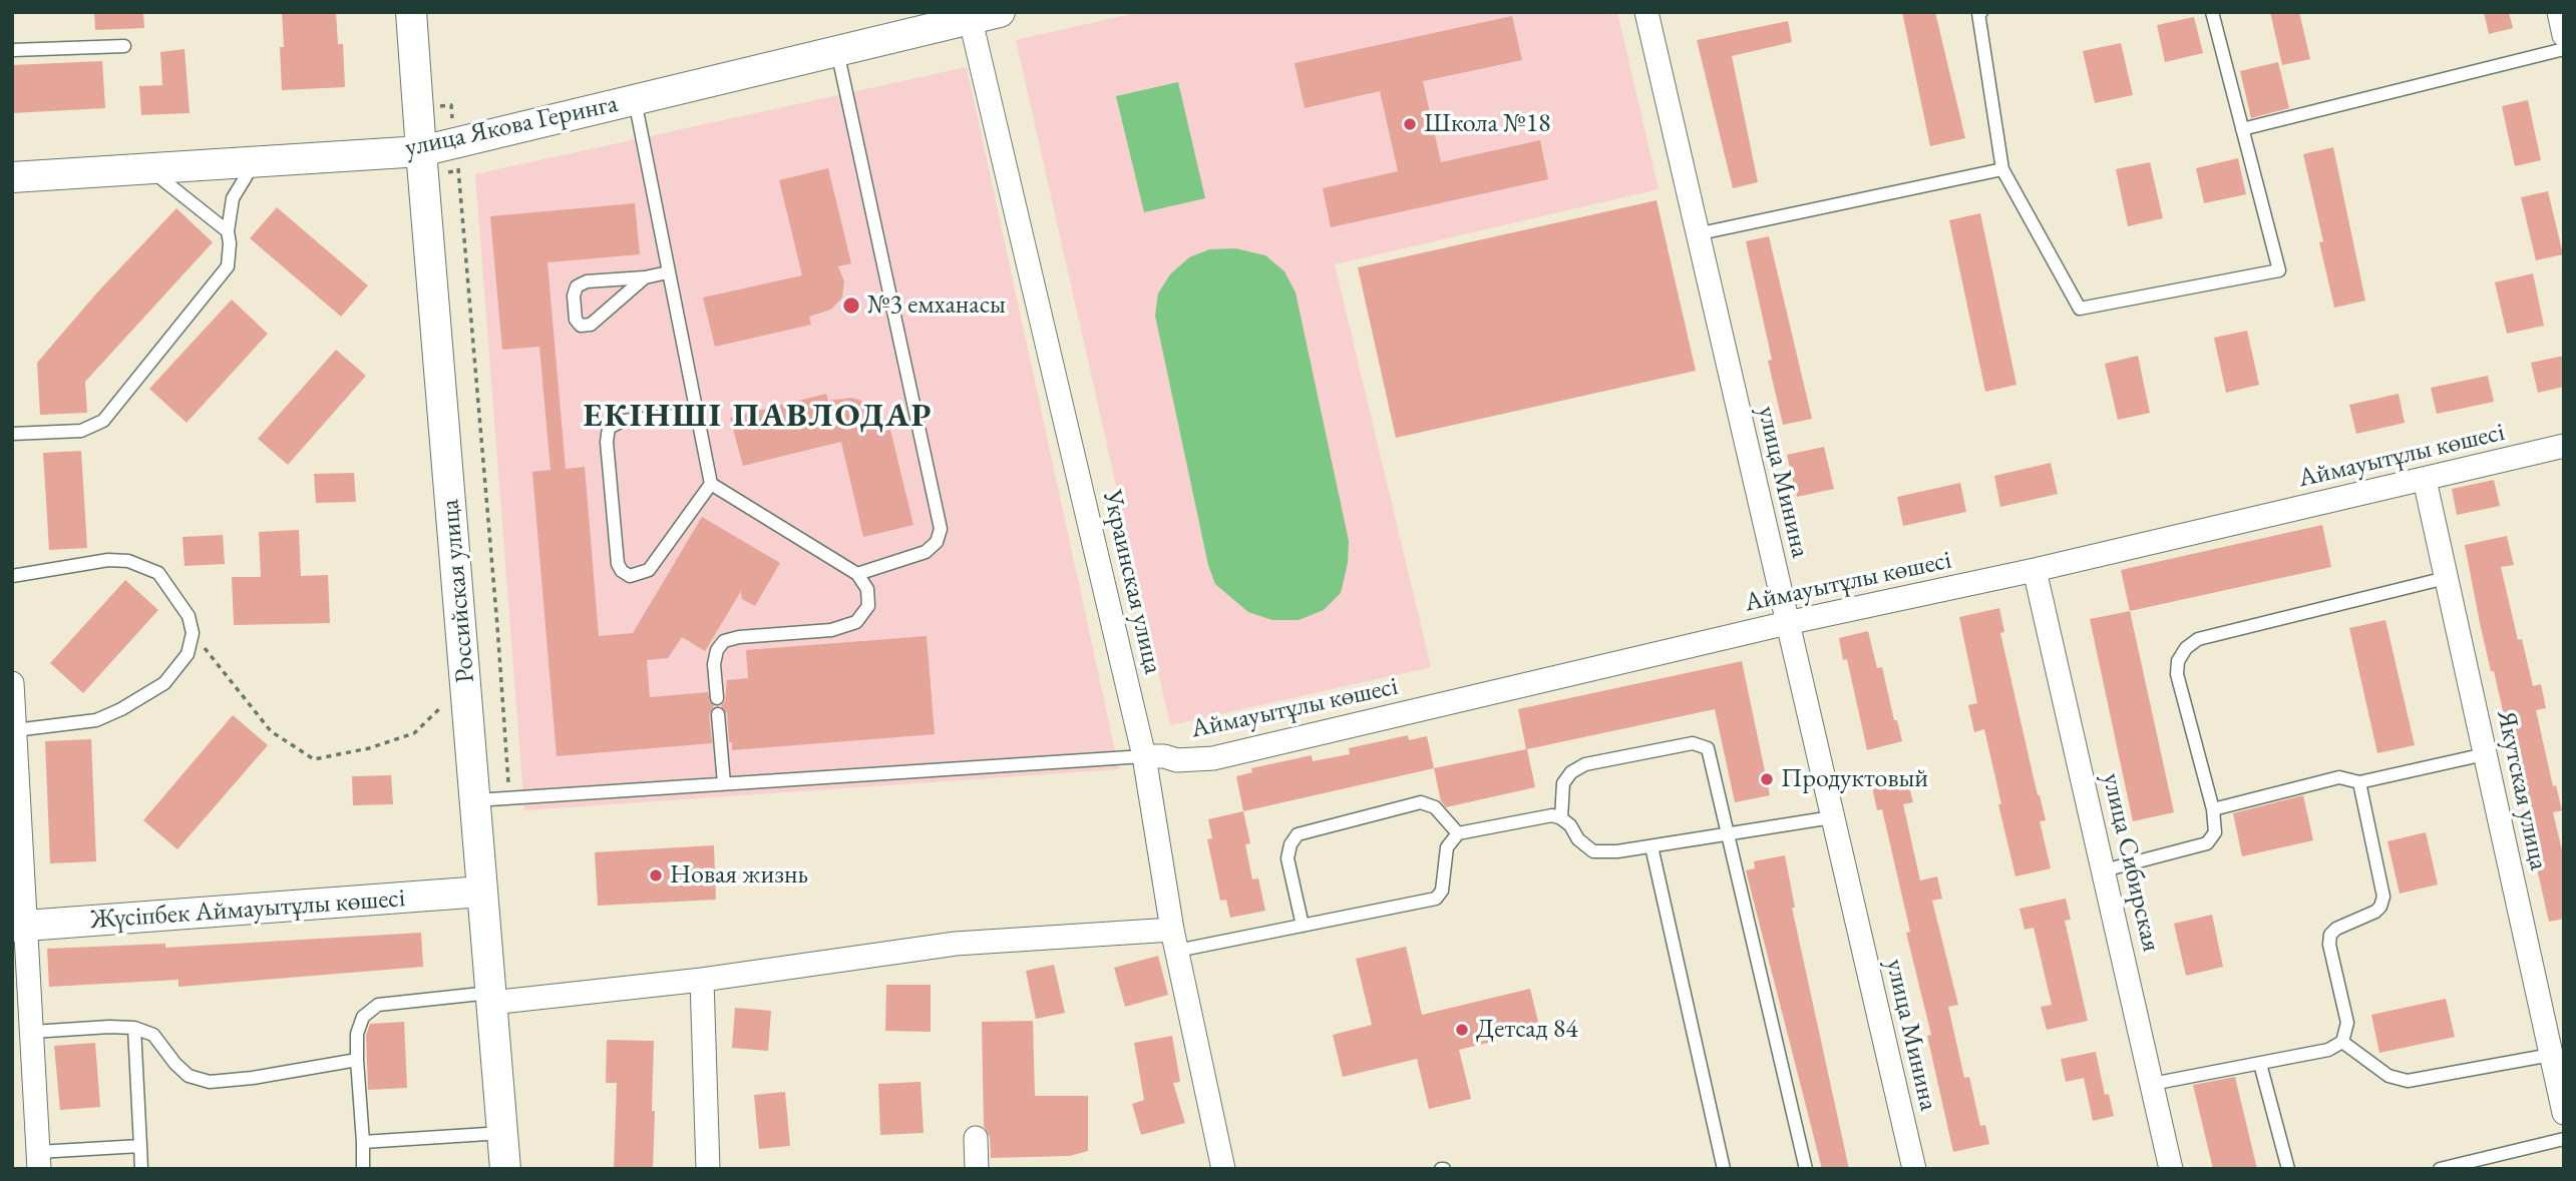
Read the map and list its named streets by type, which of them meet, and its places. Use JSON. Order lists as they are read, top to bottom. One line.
{"streets":{"street":["улица Якова Геринга","Аймауытұлы көшесі","улица Минина","Украинская улица","Российская улица","Якутская улица","улица Сибирская","Жүсіпбек Аймауытұлы көшесі"]},"crossings":[["улица Якова Геринга","Украинская улица"],["улица Якова Геринга","Российская улица"],["Аймауытұлы көшесі","улица Минина"],["Аймауытұлы көшесі","Украинская улица"],["Аймауытұлы көшесі","Якутская улица"],["Аймауытұлы көшесі","улица Сибирская"],["Российская улица","Жүсіпбек Аймауытұлы көшесі"]],"districts":["ЕКІНШІ ПАВЛОДАР"],"places":["Школа №18","№3 емханасы","Продуктовый","Новая жизнь","Детсад 84"]}
